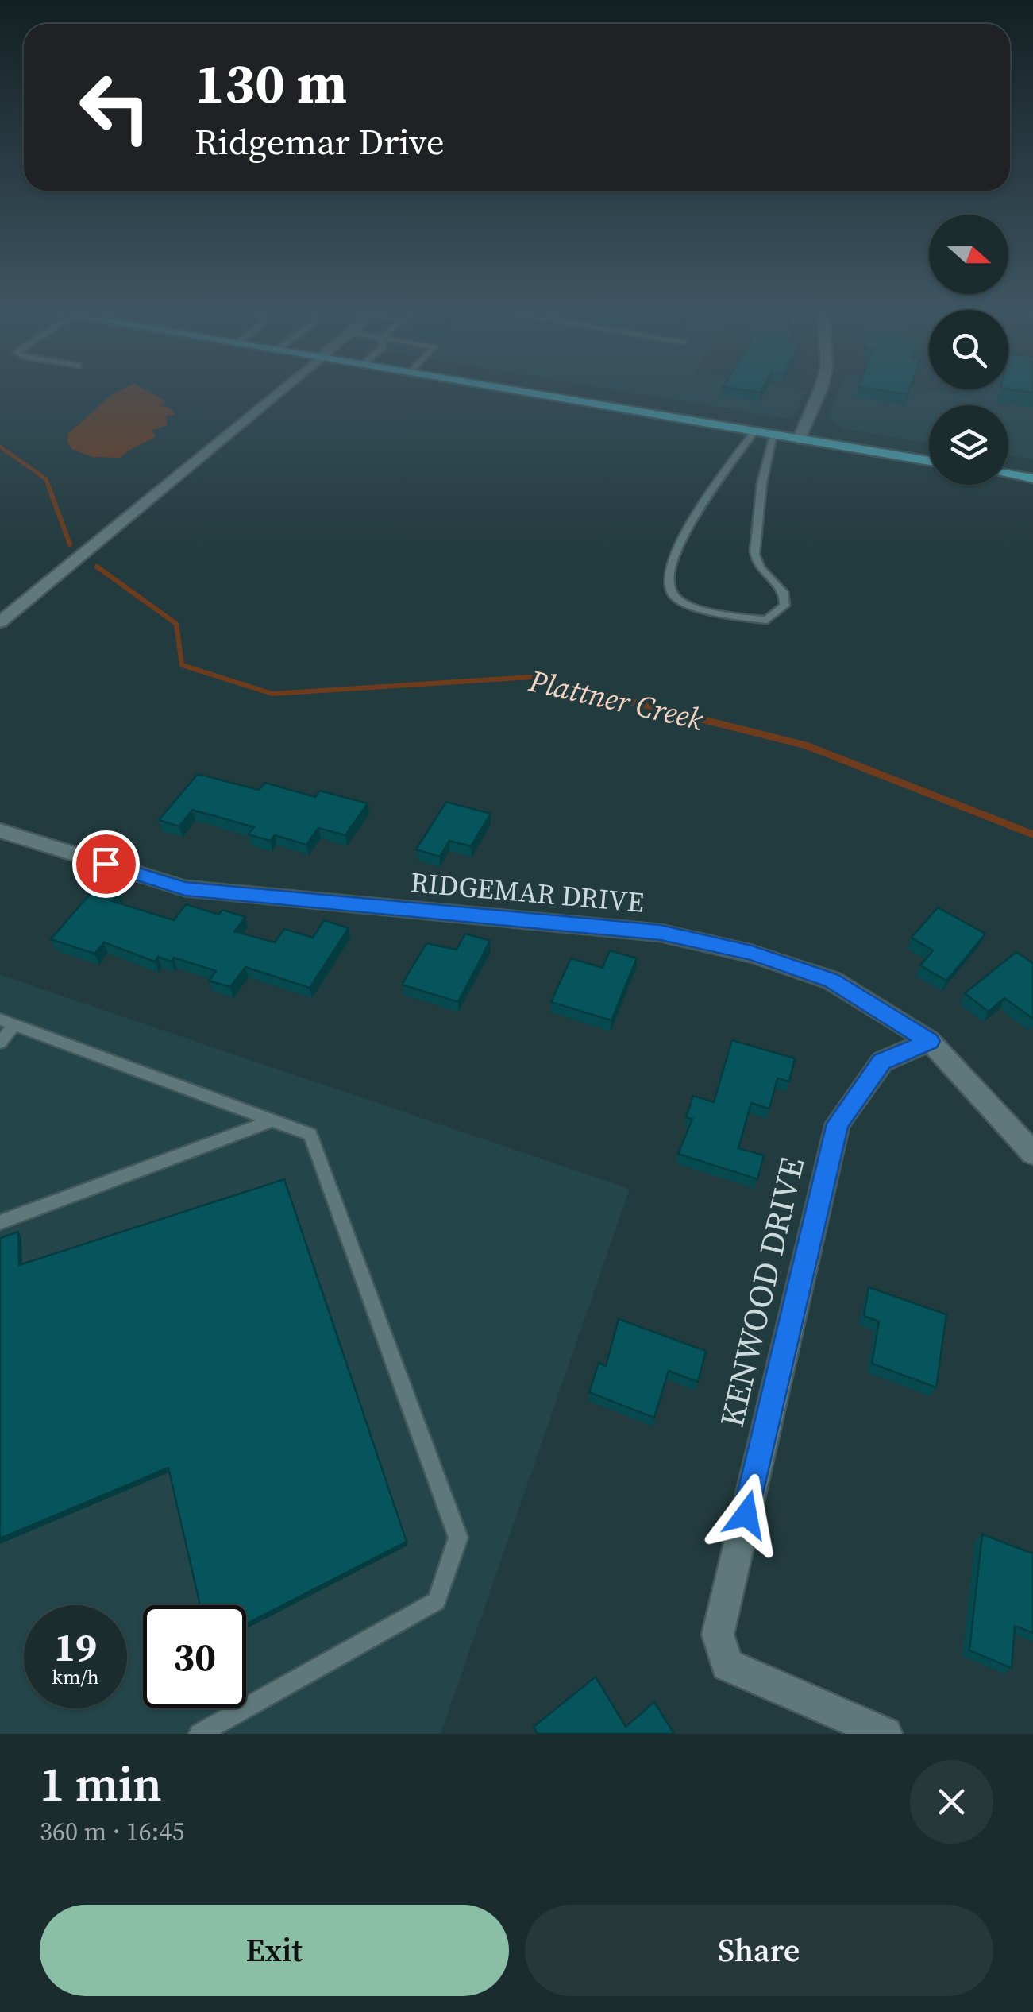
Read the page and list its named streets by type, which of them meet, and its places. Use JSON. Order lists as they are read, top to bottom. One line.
{"streets":{"street":["RIDGEMAR DRIVE","KENWOOD DRIVE"]},"crossings":[["RIDGEMAR DRIVE","KENWOOD DRIVE"]],"water":["Plattner Creek"],"north":"right","page":{"turn":["130 m","Ridgemar Drive"],"speed":"19 km/h","limit":"30","heading":["1 min","360 m · 16:45"],"buttons":["Exit","Share"]}}
